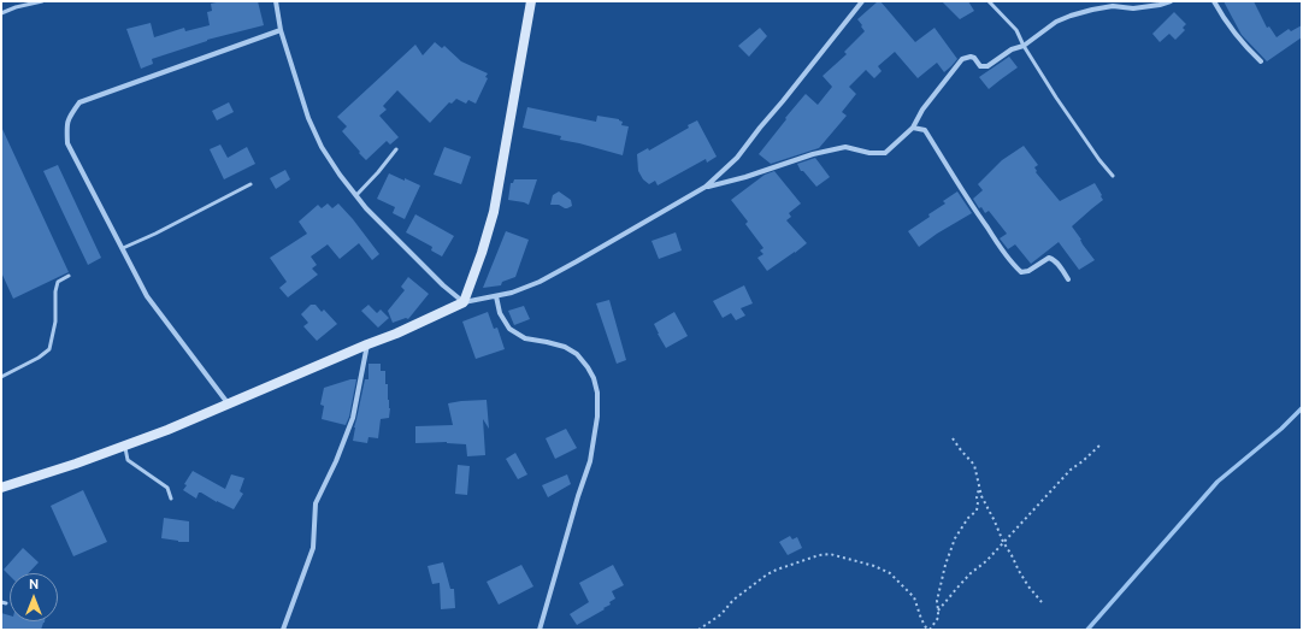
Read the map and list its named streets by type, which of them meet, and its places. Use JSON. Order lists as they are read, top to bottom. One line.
{"north":"top"}
